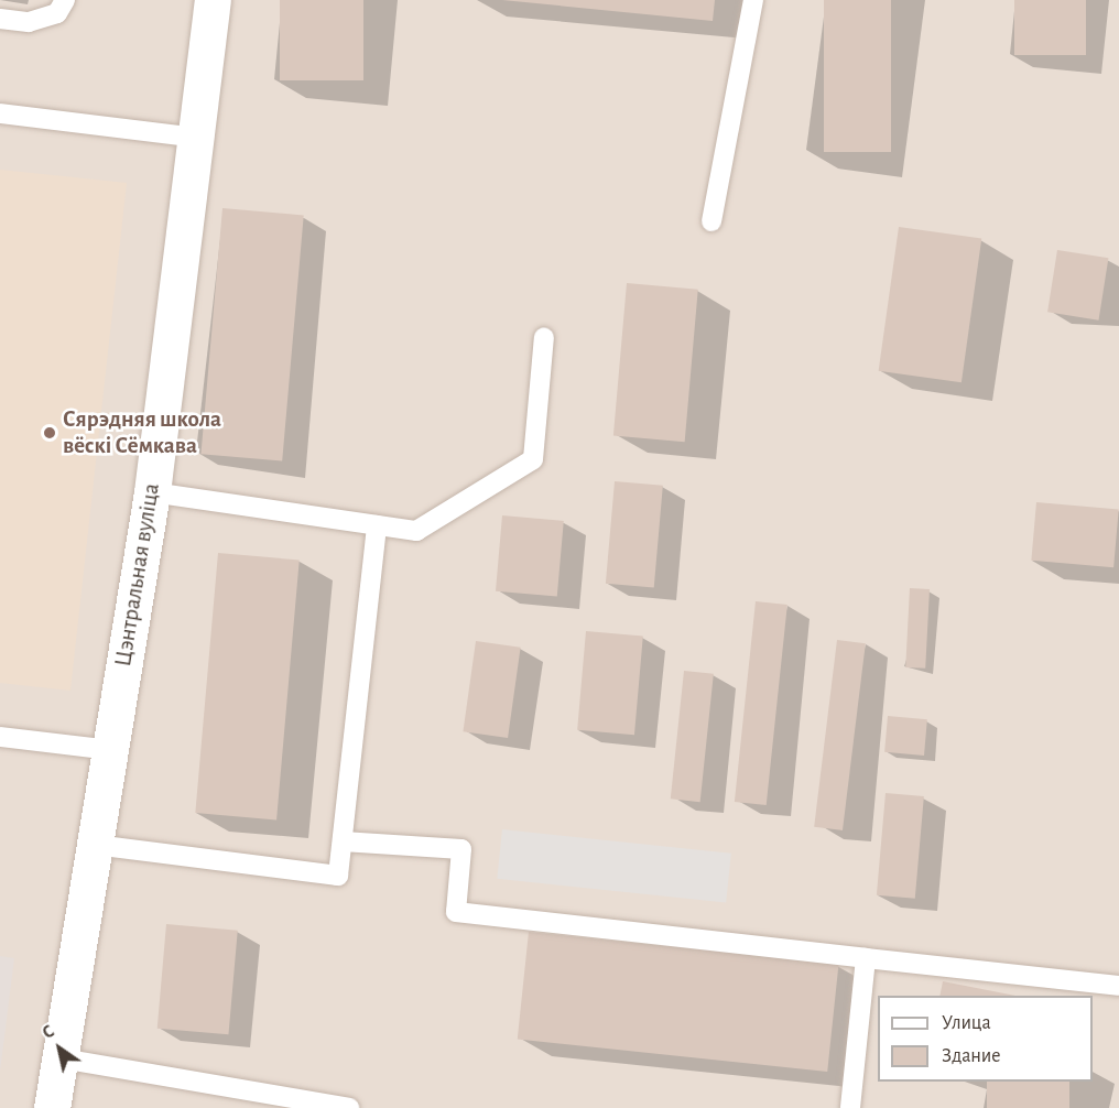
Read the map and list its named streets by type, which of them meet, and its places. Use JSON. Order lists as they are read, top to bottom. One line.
{"streets":{"street":["Цэнтральная вуліца"]},"places":["Сярэдняя школа вёскі Сёмкава"],"legend":["Улица","Здание"],"north":"top left"}
